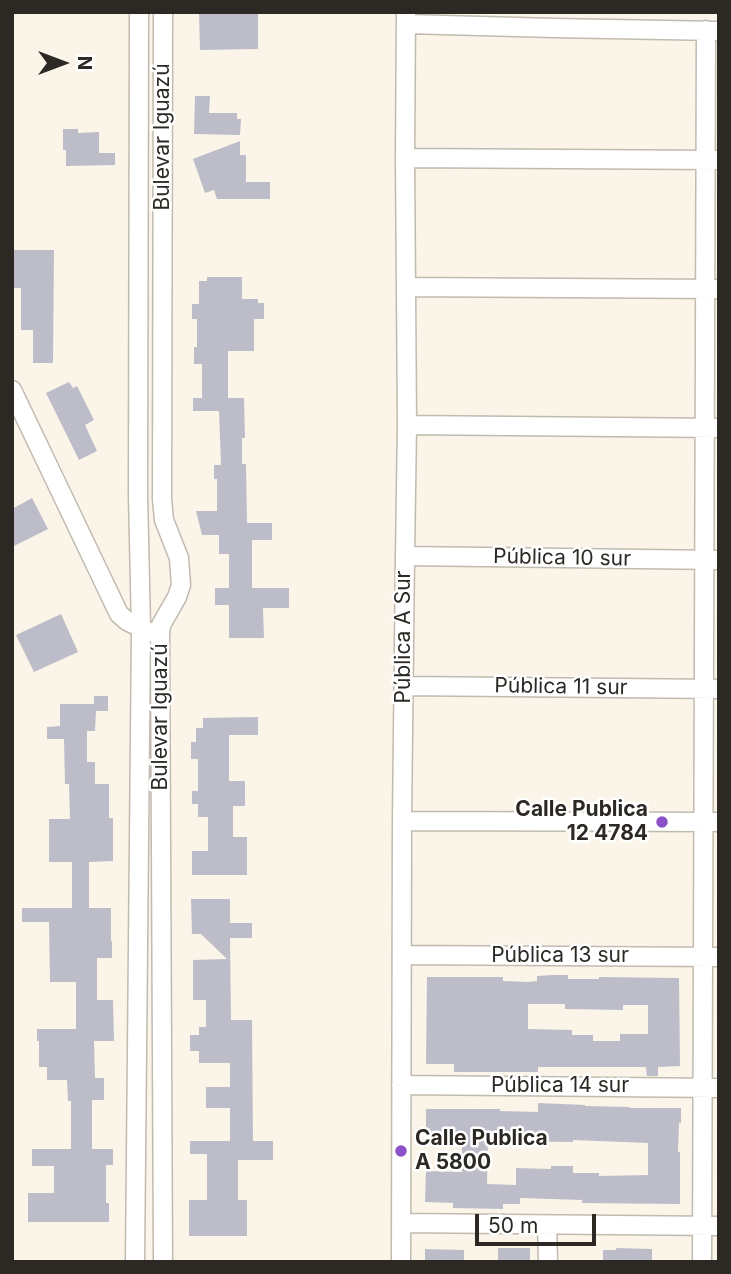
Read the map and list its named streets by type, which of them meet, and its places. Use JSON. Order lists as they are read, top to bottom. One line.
{"streets":{"street":["Bulevar Iguazú","Pública 10 sur","Pública A Sur","Pública 11 sur","Pública 13 sur","Pública 14 sur"]},"crossings":[["Pública 10 sur","Pública A Sur"],["Pública A Sur","Pública 11 sur"],["Pública A Sur","Pública 13 sur"],["Pública A Sur","Pública 14 sur"]],"places":["Calle Publica 12 4784","Calle Publica A 5800"],"scale_bar":"50 m","north":"right"}
